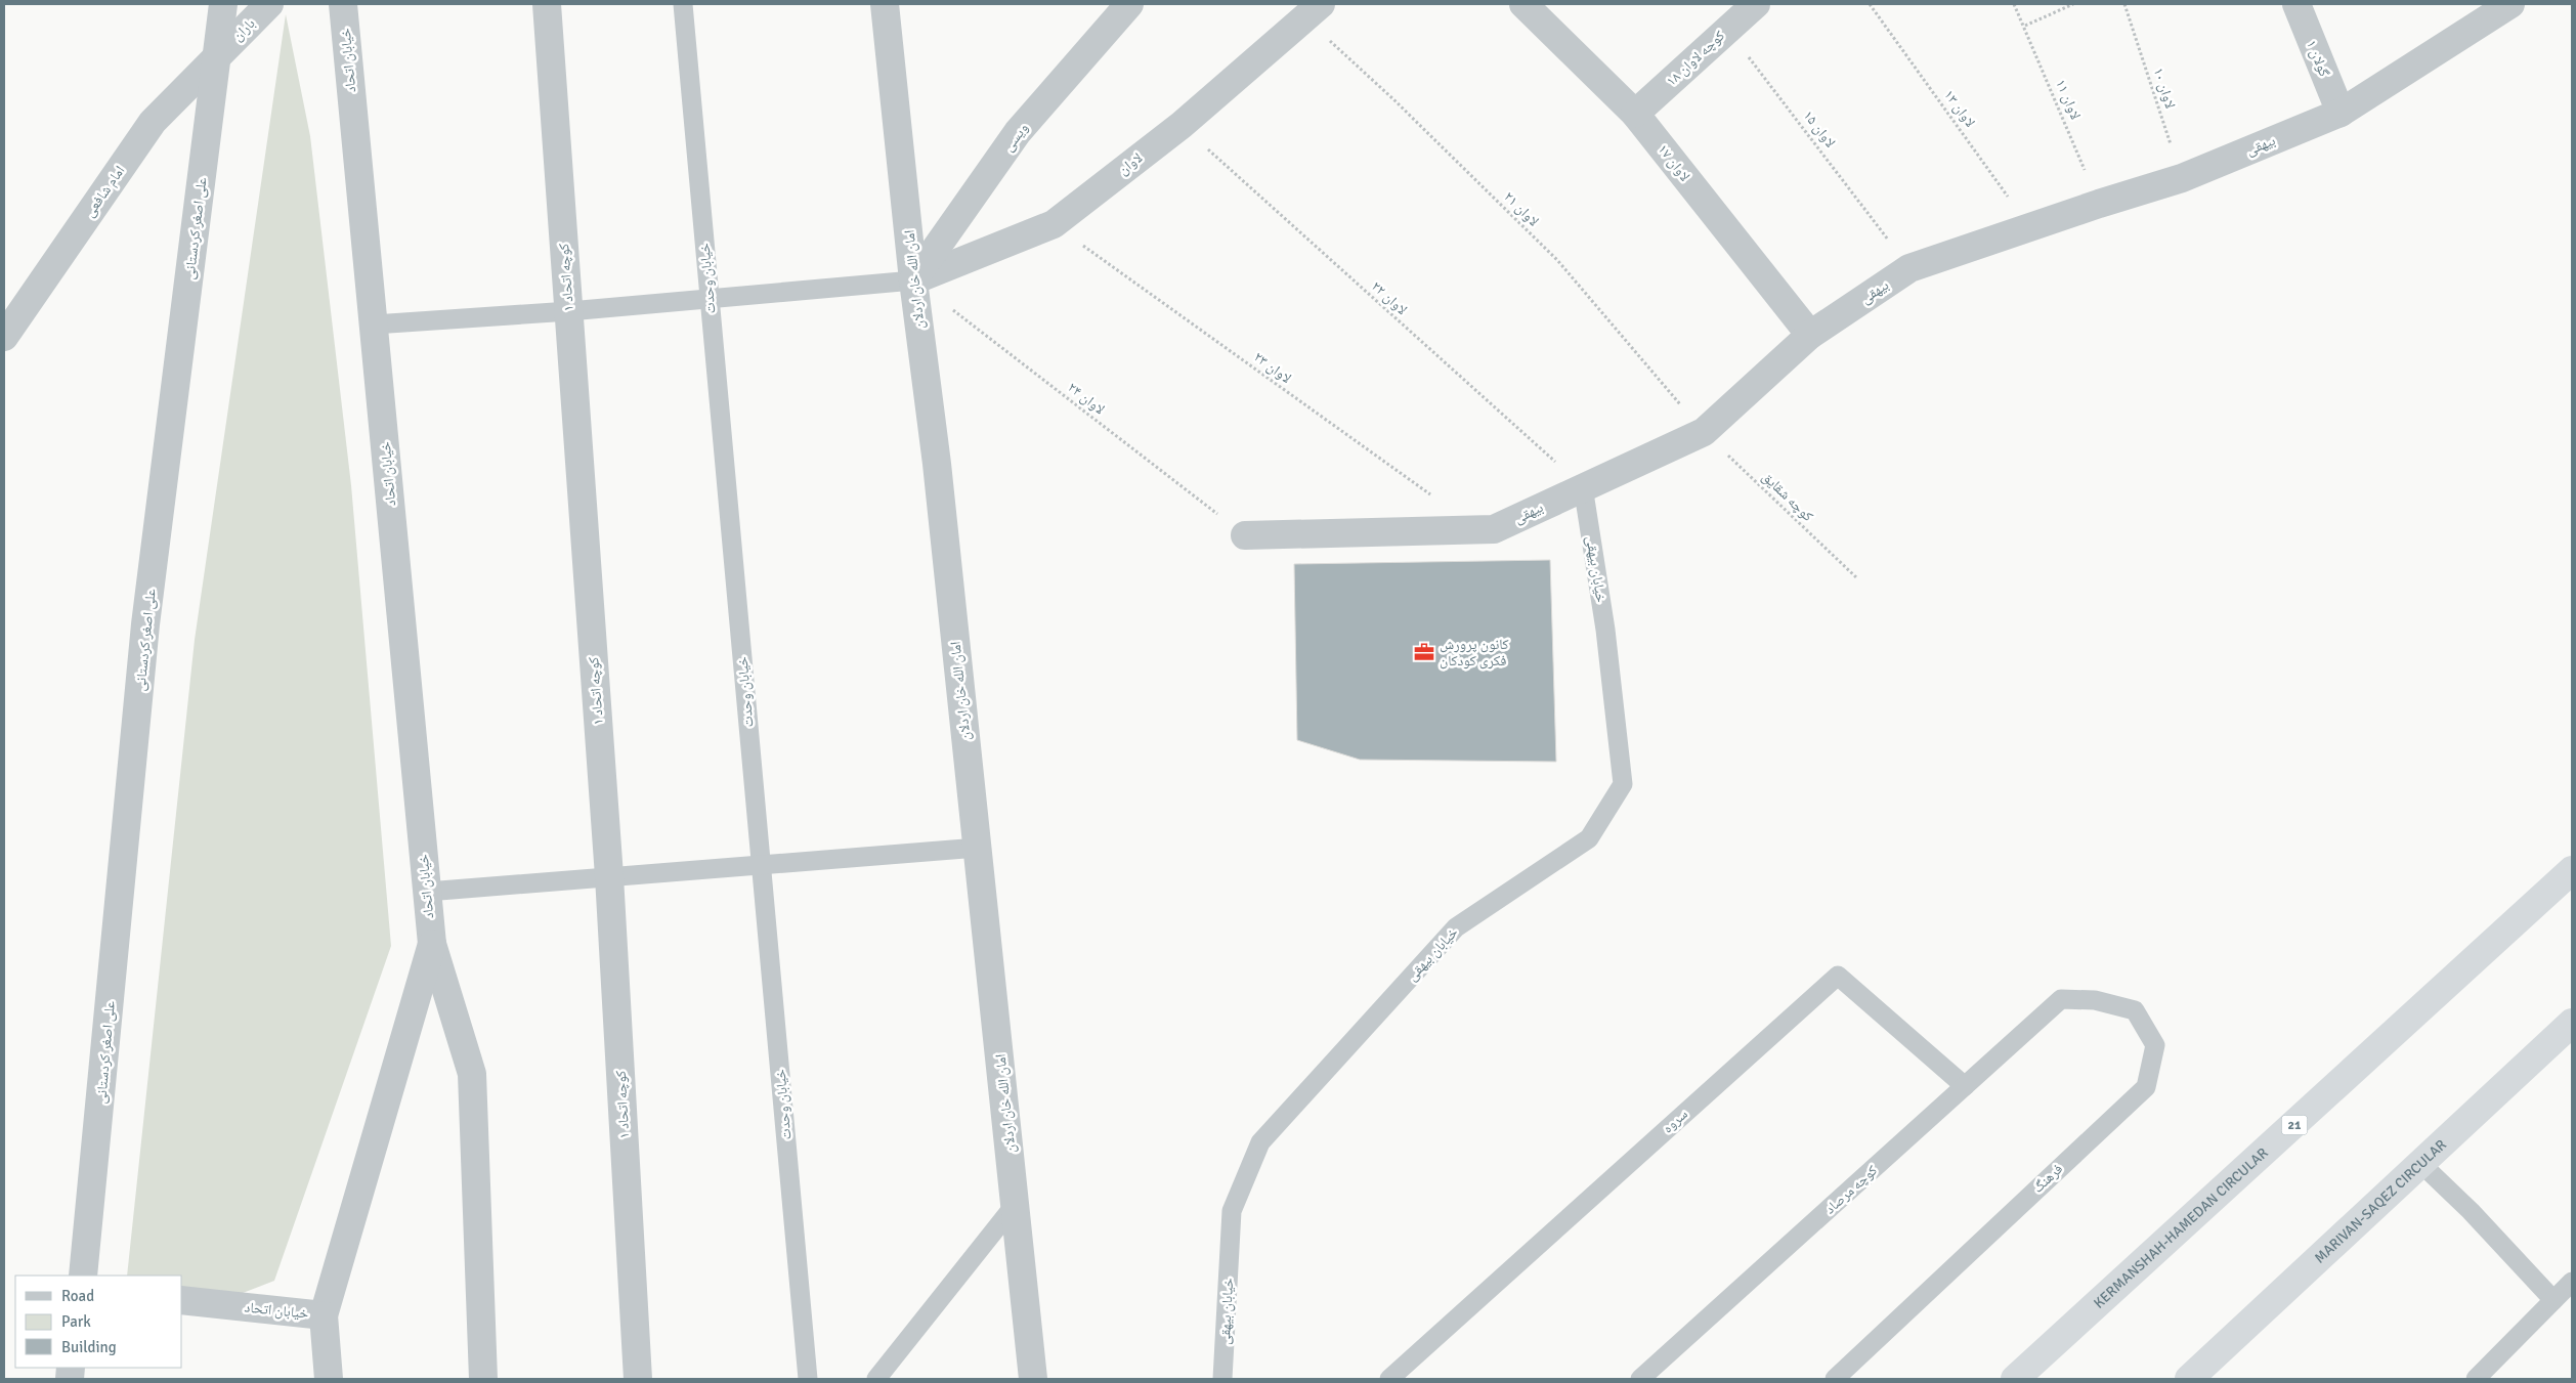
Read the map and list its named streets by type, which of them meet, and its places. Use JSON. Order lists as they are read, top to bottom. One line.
{"streets":{"highway":["21","MARIVAN-SAQEZ CIRCULAR","KERMANSHAH-HAMEDAN CIRCULAR"],"street":["باران","کوچه لاوان ۱۸","گولان ۱","خیابان اتحاد","ویسی","بیهقی","لاوان ۱۷","لاوان","امام شافعی","علی اصغر کردستانی","کوچه اتحاد ۱","امان الله خان اردلان"],"lane":["خیابان وحدت","خیابان بیهقی","سروه","فرهنگ","کوچه مرصاد"],"path":["لاوان ۱۰","لاوان ۱۱","لاوان ۱۳","لاوان ۱۵","لاوان ۲۱","لاوان ۲۲","لاوان ۲۳","لاوان ۲۴","کوچه شقایق"]},"crossings":[["باران","امام شافعی"],["باران","علی اصغر کردستانی"],["کوچه لاوان ۱۸","لاوان ۱۵"],["کوچه لاوان ۱۸","لاوان ۱۷"],["گولان ۱","بیهقی"],["لاوان ۱۰","بیهقی"],["لاوان ۱۱","بیهقی"],["لاوان ۱۳","بیهقی"],["لاوان ۱۵","بیهقی"],["ویسی","لاوان"],["ویسی","امان الله خان اردلان"],["ویسی","لاوان ۲۴"],["بیهقی","لاوان ۱۷"],["بیهقی","لاوان ۲۱"],["بیهقی","لاوان ۲۲"],["بیهقی","لاوان ۲۳"],["بیهقی","لاوان ۲۴"],["بیهقی","کوچه شقایق"],["بیهقی","خیابان بیهقی"],["لاوان","لاوان ۲۱"],["لاوان","امان الله خان اردلان"],["لاوان","لاوان ۲۲"],["لاوان","لاوان ۲۳"],["لاوان","لاوان ۲۴"],["امام شافعی","علی اصغر کردستانی"],["لاوان ۲۱","کوچه شقایق"],["امان الله خان اردلان","لاوان ۲۴"],["لاوان ۲۲","خیابان بیهقی"],["سروه","کوچه مرصاد"],["فرهنگ","کوچه مرصاد"]],"places":{"office":["کانون پرورش فکری کودکان"]},"legend":["Road","Park","Building"]}
